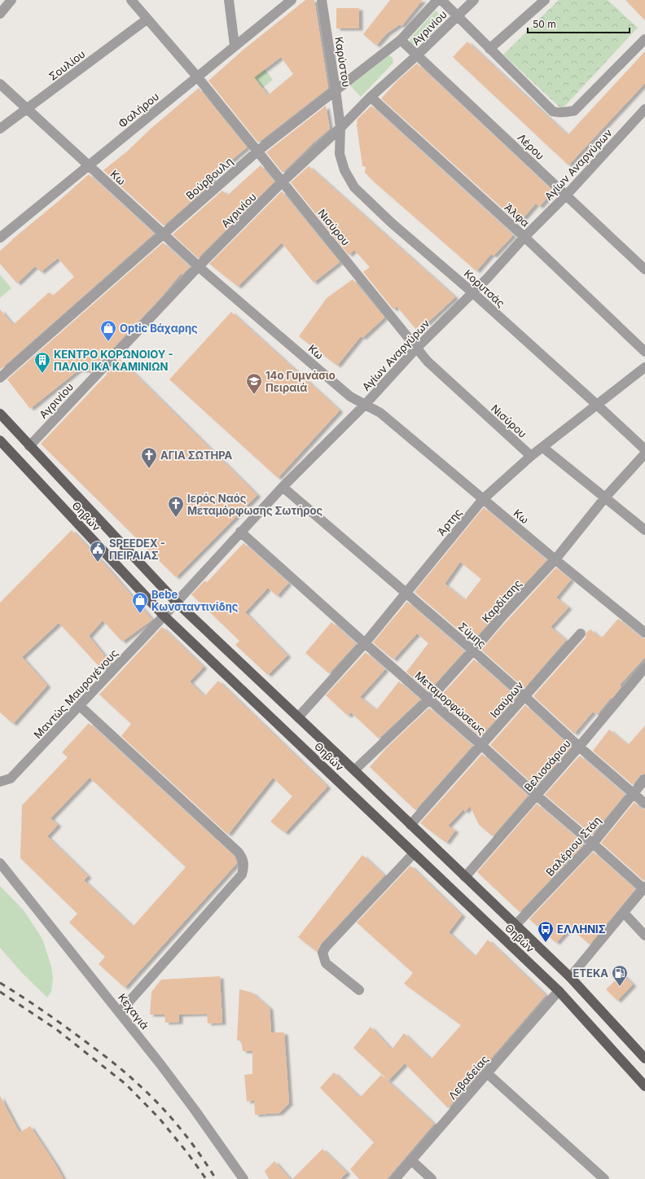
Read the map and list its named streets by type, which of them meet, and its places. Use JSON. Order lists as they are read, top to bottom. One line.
{"streets":{"main road":["Θηβών"],"street":["Αγρινίου","Καρύστου","Σουλίου","Φαλήρου","Λέρου","Αγίων Αναργύρων","Κω","Βούρβουλη","Άλφα","Νισύρου","Κορυτσάς","Άρτης","Καρδίτσης","Σύμης","Μαντώς Μαυρογένους","Ισαύρων","Μεταμορφώσεως","Βελισσάριου","Βαλέριου Στάη","Κεχαγιά","Λεβαδείας"]},"crossings":[["Αγρινίου","Καρύστου"],["Αγρινίου","Λέρου"],["Αγρινίου","Κω"],["Αγρινίου","Άλφα"],["Αγρινίου","Νισύρου"],["Αγρινίου","Κορυτσάς"],["Αγρινίου","Θηβών"],["Καρύστου","Βούρβουλη"],["Καρύστου","Κορυτσάς"],["Σουλίου","Κω"],["Σουλίου","Νισύρου"],["Φαλήρου","Κω"],["Φαλήρου","Νισύρου"],["Λέρου","Αγίων Αναργύρων"],["Λέρου","Βούρβουλη"],["Αγίων Αναργύρων","Κω"],["Αγίων Αναργύρων","Άλφα"],["Αγίων Αναργύρων","Νισύρου"],["Αγίων Αναργύρων","Κορυτσάς"],["Αγίων Αναργύρων","Θηβών"],["Αγίων Αναργύρων","Σύμης"],["Αγίων Αναργύρων","Μαντώς Μαυρογένους"],["Αγίων Αναργύρων","Μεταμορφώσεως"],["Κω","Βούρβουλη"],["Κω","Άρτης"],["Κω","Καρδίτσης"],["Βούρβουλη","Νισύρου"],["Νισύρου","Άρτης"],["Κορυτσάς","Άρτης"],["Θηβών","Άρτης"],["Θηβών","Καρδίτσης"],["Θηβών","Μαντώς Μαυρογένους"],["Θηβών","Ισαύρων"],["Θηβών","Βελισσάριου"],["Θηβών","Βαλέριου Στάη"],["Θηβών","Λεβαδείας"],["Άρτης","Σύμης"],["Άρτης","Μεταμορφώσεως"],["Καρδίτσης","Σύμης"],["Καρδίτσης","Μεταμορφώσεως"],["Σύμης","Ισαύρων"],["Σύμης","Βελισσάριου"],["Σύμης","Βαλέριου Στάη"],["Ισαύρων","Μεταμορφώσεως"],["Μεταμορφώσεως","Βελισσάριου"],["Μεταμορφώσεως","Βαλέριου Στάη"]],"places":{"shop":["Optic Βάχαρης","Bebe Κωνσταντινίδης"],"building":["ΚΕΝΤΡΟ ΚΟΡΩΝΟΙΟΥ - ΠΑΛΙΟ ΙΚΑ ΚΑΜΙΝΙΩΝ"],"school or university":["14ο Γυμνάσιο Πειραιά"],"church":["ΑΓΙΑ ΣΩΤΗΡΑ","Ιερός Ναός Μεταμόρφωσης Σωτήρος"],"public building":["SPEEDEX - ΠΕΙΡΑΙΑΣ"],"bus stop":["ΕΛΛΗΝΙΣ"],"fuel station":["ΕΤΕΚΑ"]},"scale_bar":"50 m"}
